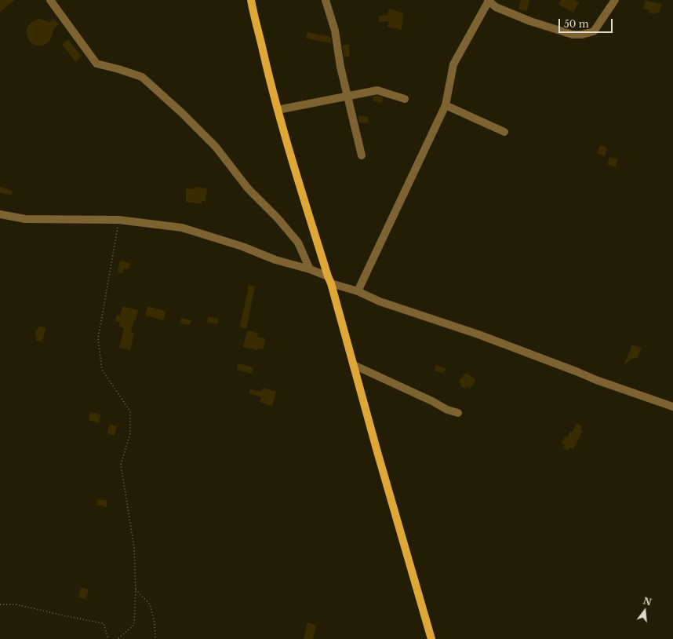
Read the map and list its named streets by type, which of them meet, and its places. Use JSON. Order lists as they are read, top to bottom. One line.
{"scale_bar":"50 m","north":"top"}
